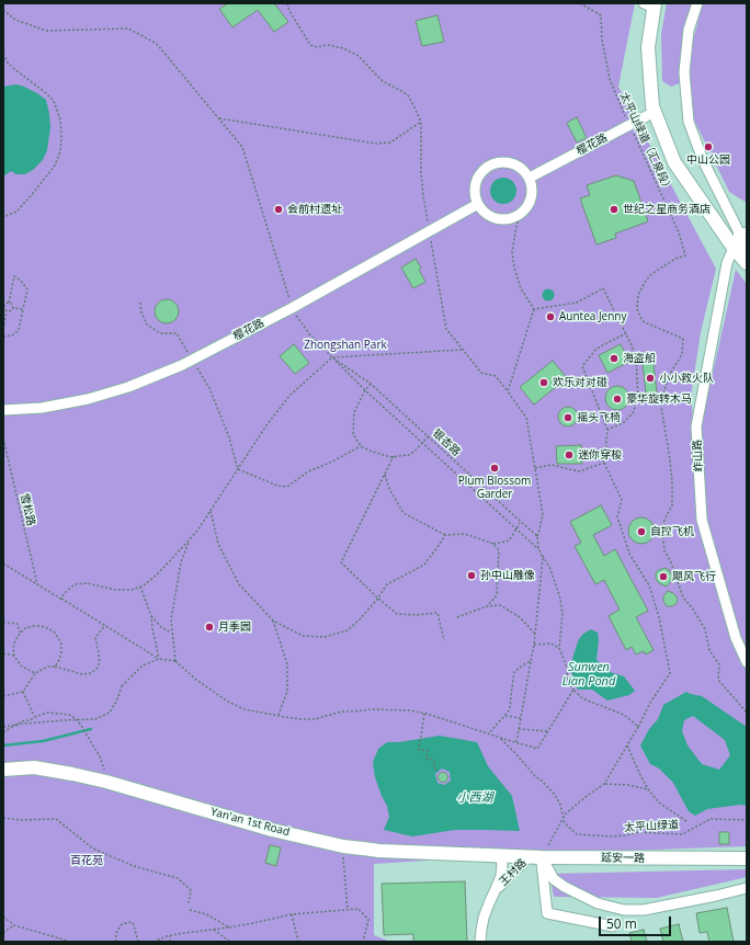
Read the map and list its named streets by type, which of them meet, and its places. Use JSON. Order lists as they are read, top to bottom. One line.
{"streets":{"main road":["Yan'an 1st Road","延安一路"],"street":["樱花路","岞山路","王村路"],"path":["太平山绿道（汇泉段）","银杏路","雪松路","太平山绿道"]},"crossings":[["太平山绿道（汇泉段）","樱花路"],["樱花路","银杏路"],["Yan'an 1st Road","延安一路"],["Yan'an 1st Road","王村路"],["延安一路","王村路"]],"water":["Sunwen Lian Pond","小西湖"],"parks":["Zhongshan Park","百花苑"],"places":["中山公园","会前村遗址","世纪之星商务酒店","Auntea Jenny","海盗船","小小救火队","欢乐对对碰","豪华旋转木马","摇头飞椅","迷你穿梭","Plum Blossom Garder","自控飞机","孙中山雕像","飓风飞行","月季园"],"scale_bar":"50 m"}
